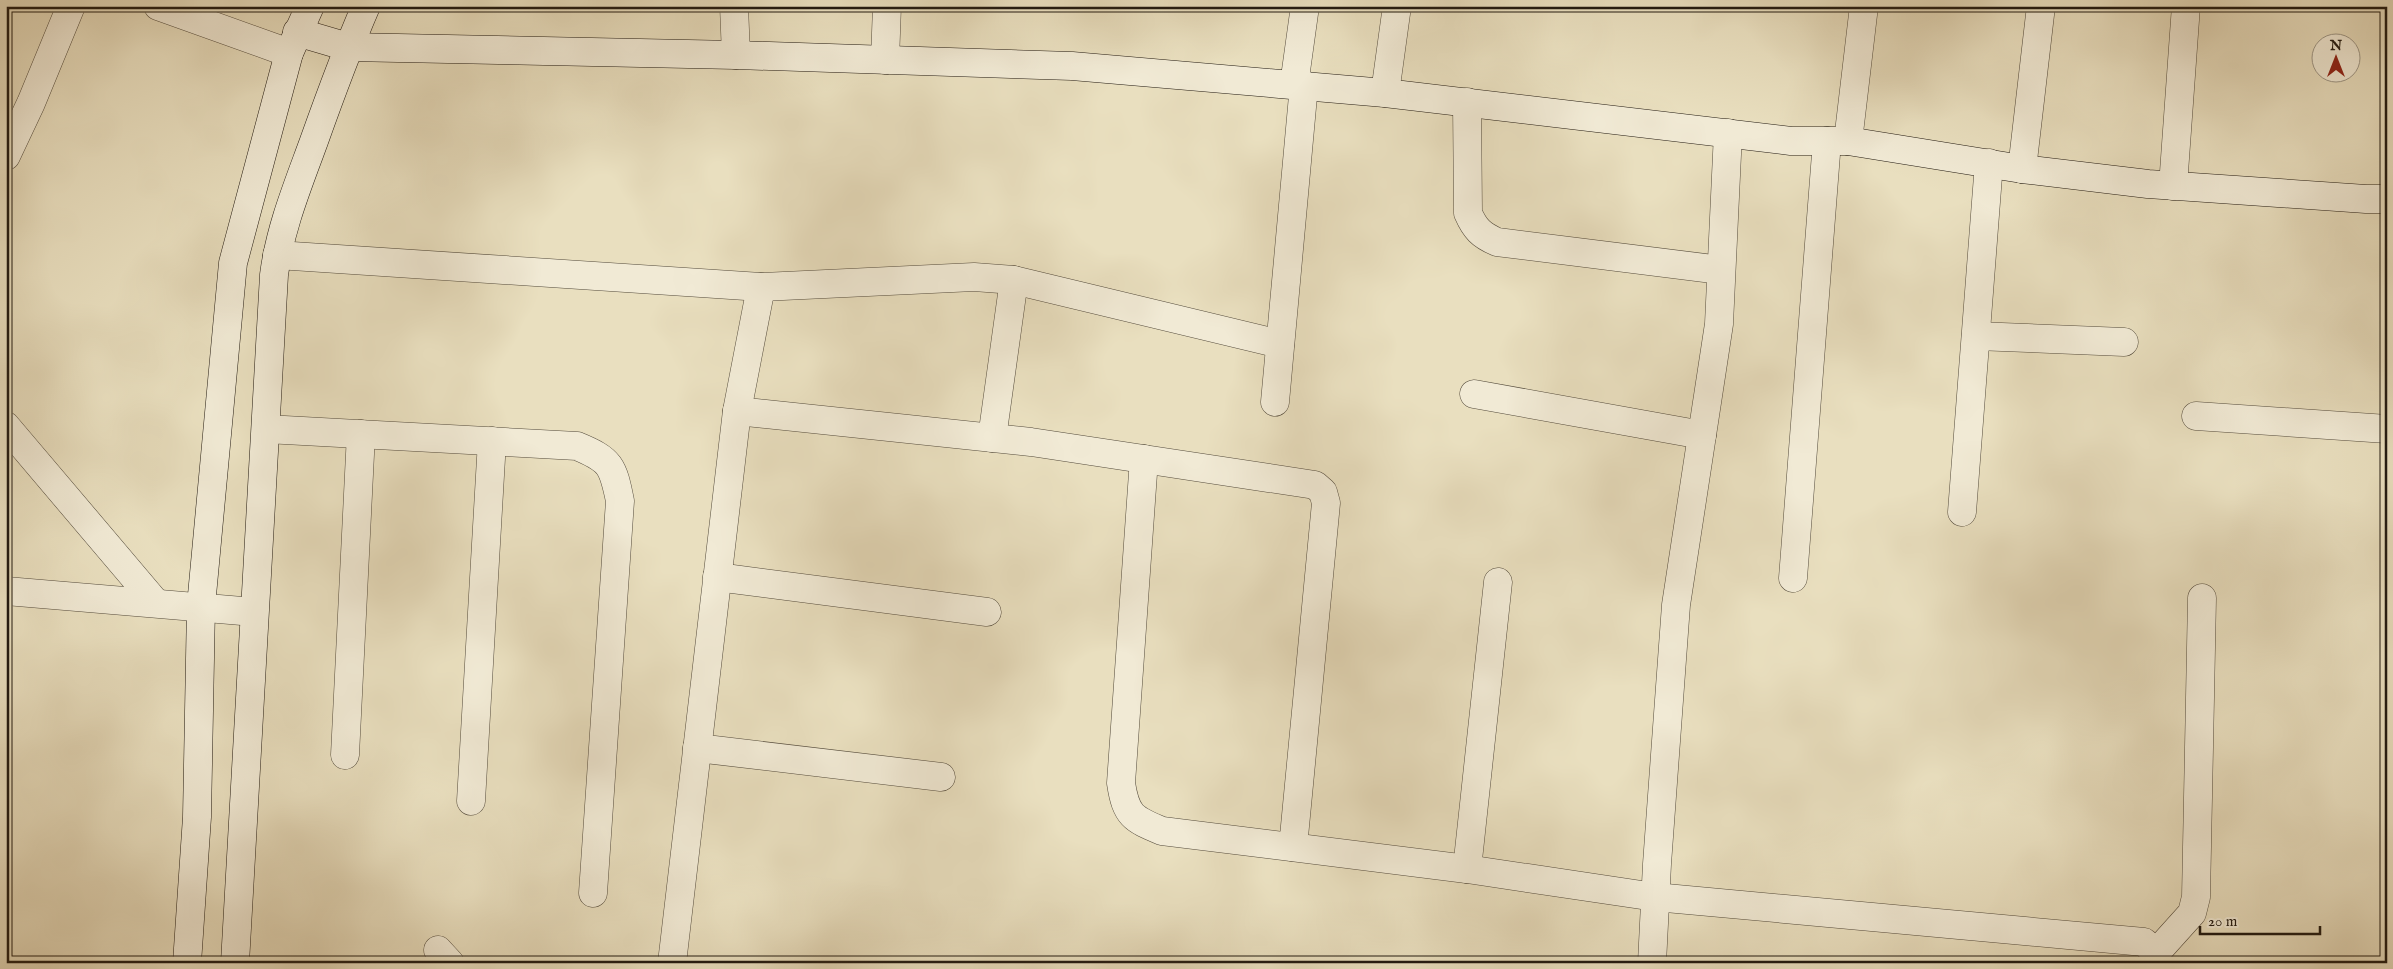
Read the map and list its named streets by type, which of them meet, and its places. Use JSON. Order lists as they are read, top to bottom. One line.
{"scale_bar":"20 m","north":"top"}
